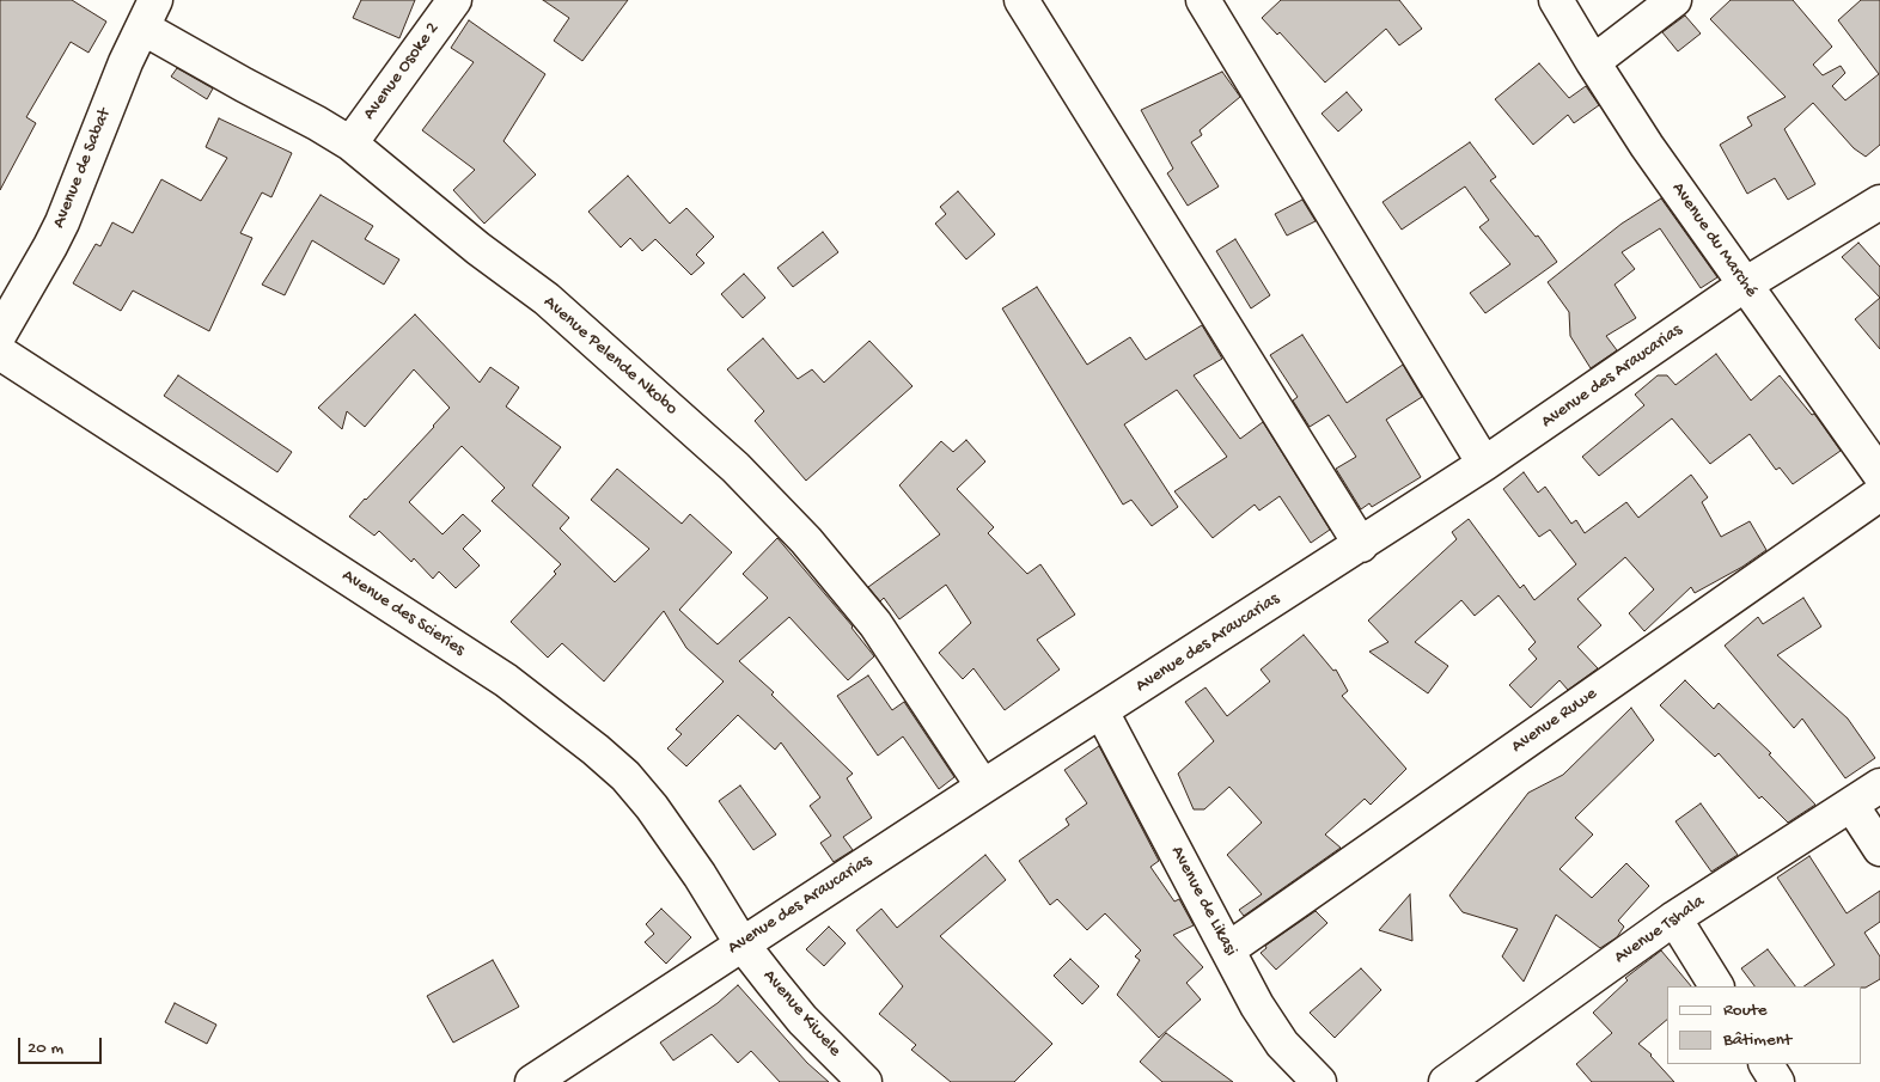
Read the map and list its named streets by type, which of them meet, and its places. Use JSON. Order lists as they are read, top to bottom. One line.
{"streets":{"street":["Avenue Osoke 2","Avenue de Sabat","Avenue du Marché","Avenue Pelende Nkobo","Avenue des Araucarias","Avenue des Scieries","Avenue Ruwe","Avenue de Likasi","Avenue Tshala","Avenue Kiwele"]},"crossings":[["Avenue Osoke 2","Avenue Pelende Nkobo"],["Avenue de Sabat","Avenue Pelende Nkobo"],["Avenue du Marché","Avenue des Araucarias"],["Avenue Pelende Nkobo","Avenue des Araucarias"],["Avenue des Araucarias","Avenue des Scieries"],["Avenue des Araucarias","Avenue de Likasi"],["Avenue des Araucarias","Avenue Kiwele"],["Avenue des Scieries","Avenue Kiwele"],["Avenue Ruwe","Avenue de Likasi"]],"legend":["Route","Bâtiment"],"scale_bar":"20 m"}
